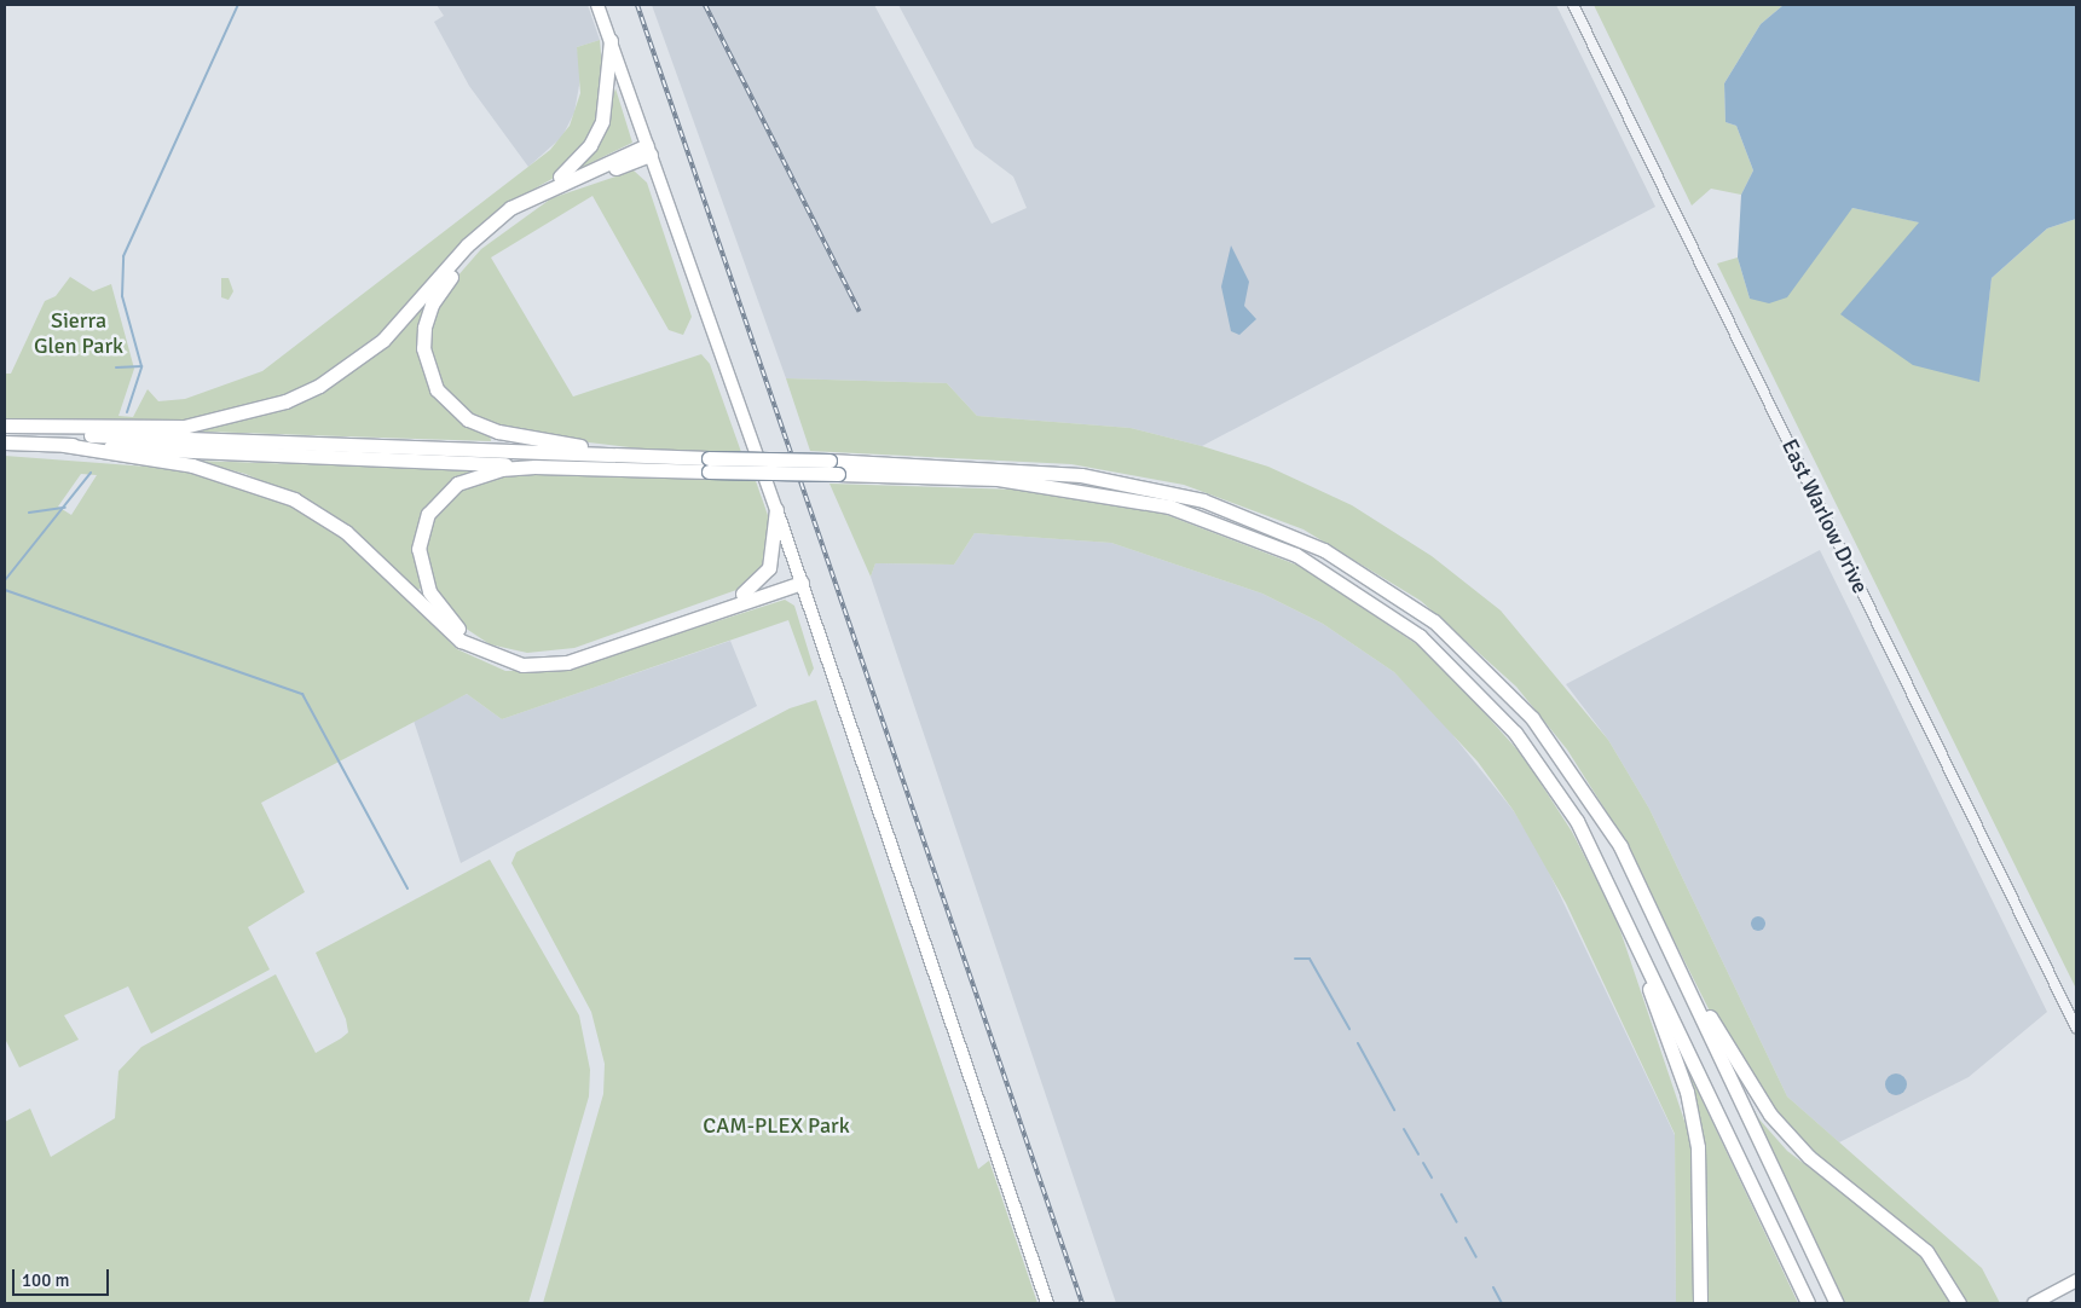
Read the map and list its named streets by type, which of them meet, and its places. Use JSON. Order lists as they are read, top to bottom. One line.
{"streets":{"street":["East Warlow Drive"]},"parks":["Sierra Glen Park","CAM-PLEX Park"],"scale_bar":"100 m"}
